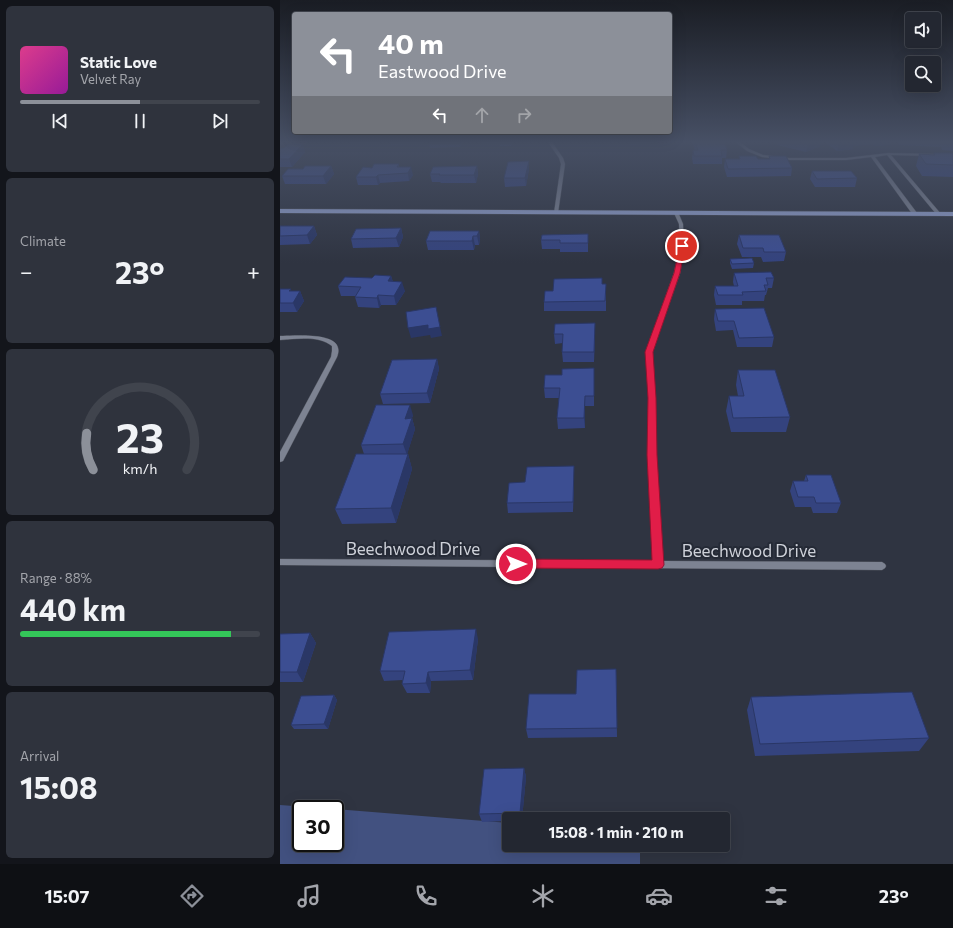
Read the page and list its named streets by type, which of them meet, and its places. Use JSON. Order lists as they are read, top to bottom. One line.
{"streets":{"street":["Beechwood Drive"]},"page":{"turn":["40 m","Eastwood Drive"],"song":["Static Love","Velvet Ray"],"tile":["Climate",["Range · 88%","440 km"],["Arrival","15:08"]],"heat":["−","23°","+"],"limit":"30","trip":"15:08 · 1 min · 210 m","tabs":["15:07","23°"],"gauge":["23","km/h"]}}
